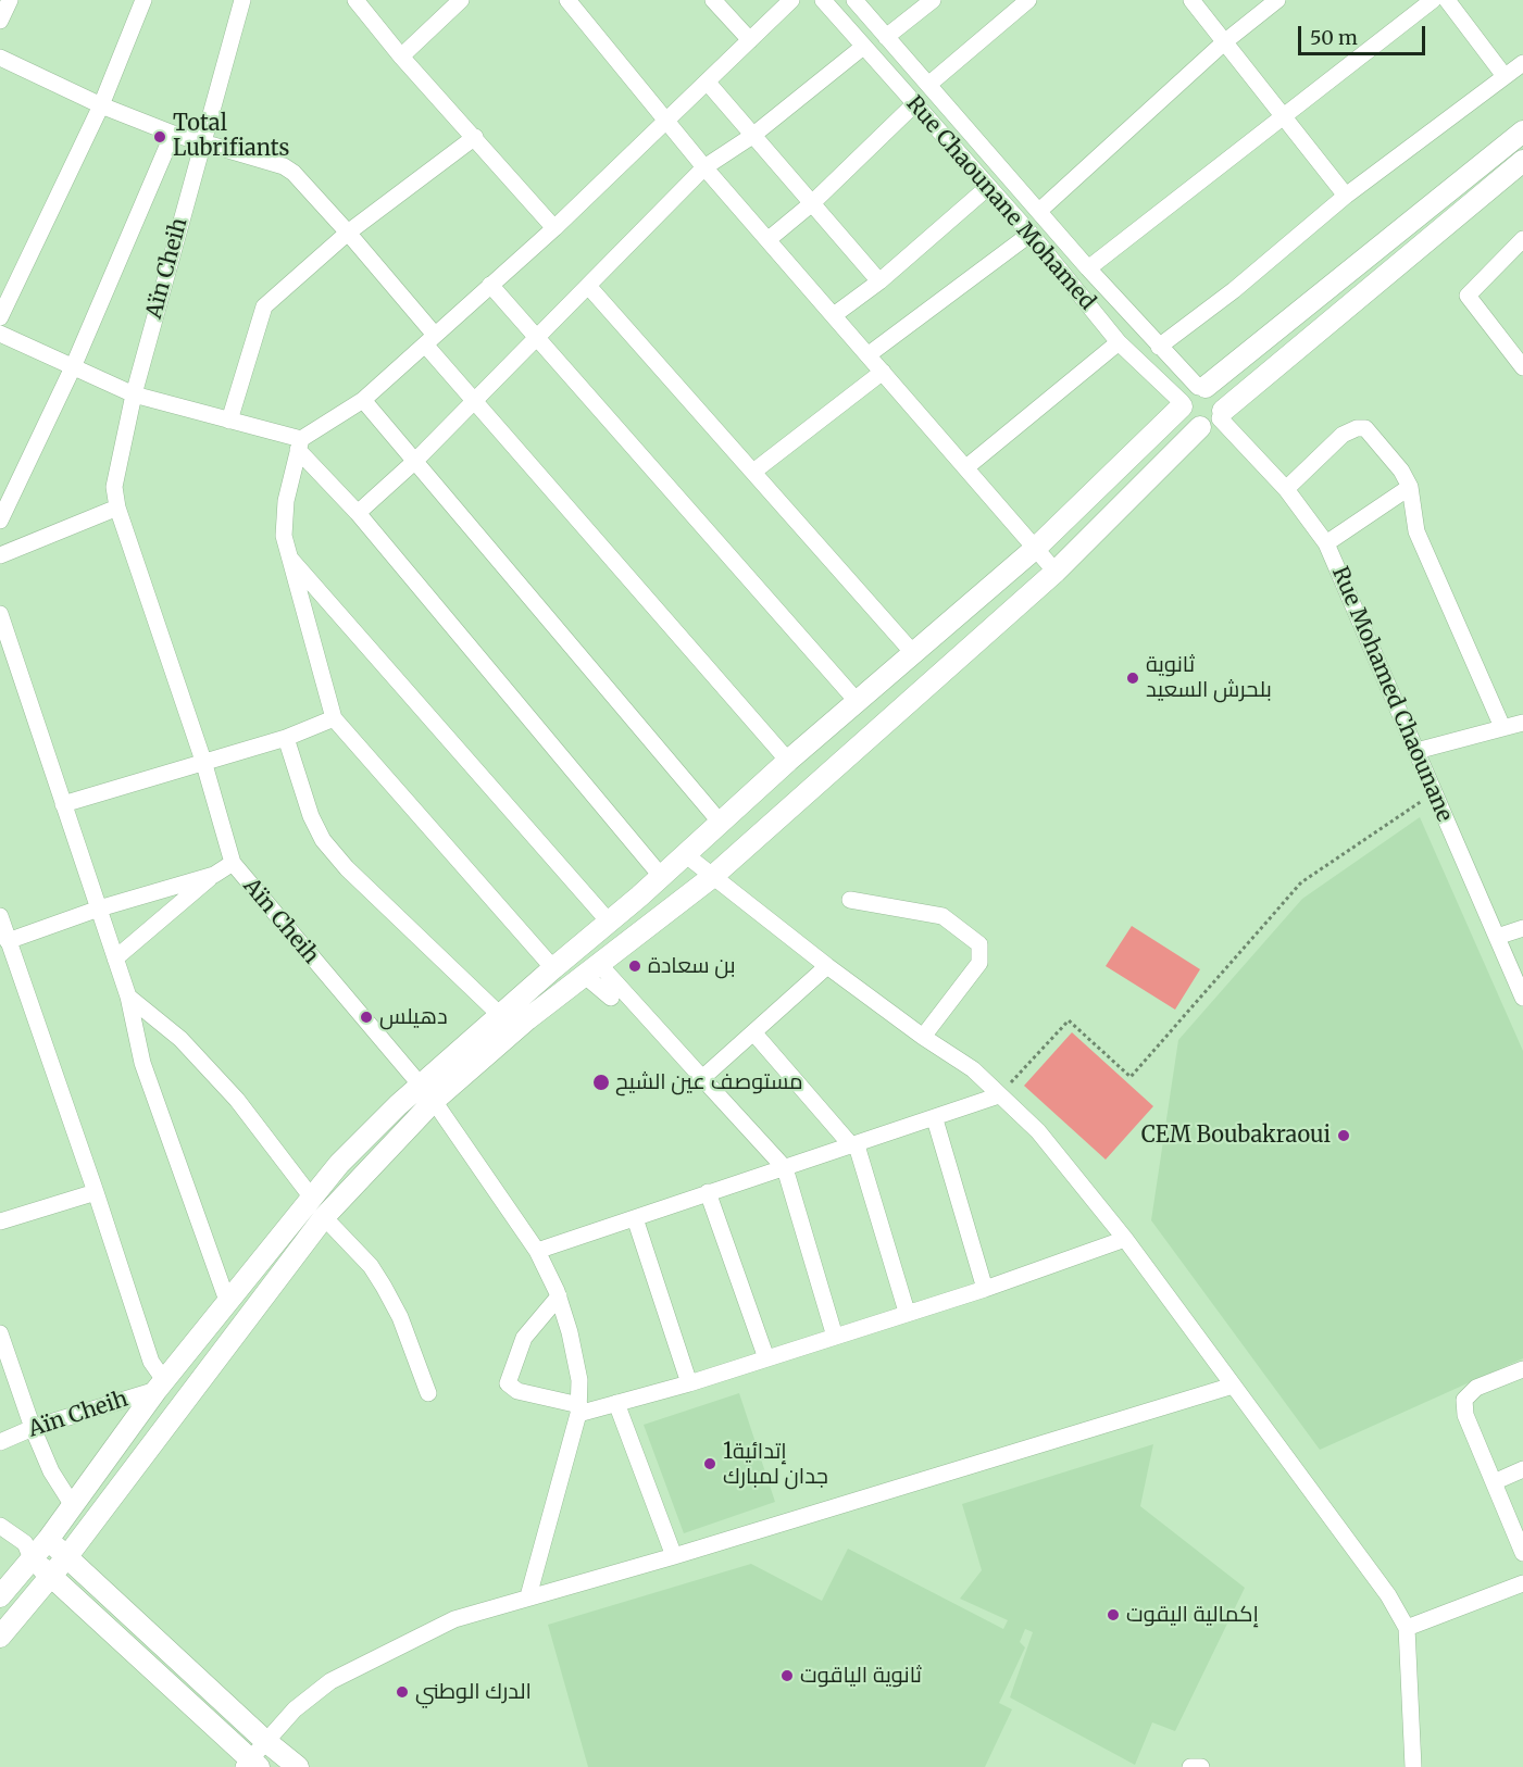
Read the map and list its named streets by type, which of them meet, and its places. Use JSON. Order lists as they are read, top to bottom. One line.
{"streets":{"street":["Rue Chaounane Mohamed","Aïn Cheih","Rue Mohamed Chaounane"]},"crossings":[["Rue Chaounane Mohamed","Rue Mohamed Chaounane"]],"places":["Total Lubrifiants","ثانوية بلحرش السعيد","بن سعادة","دهيلس","مستوصف عين الشيح","CEM Boubakraoui","1إتدائية جدان لمبارك","إكمالية اليقوت","ثانوية الياقوت","الدرك الوطني"],"scale_bar":"50 m"}
